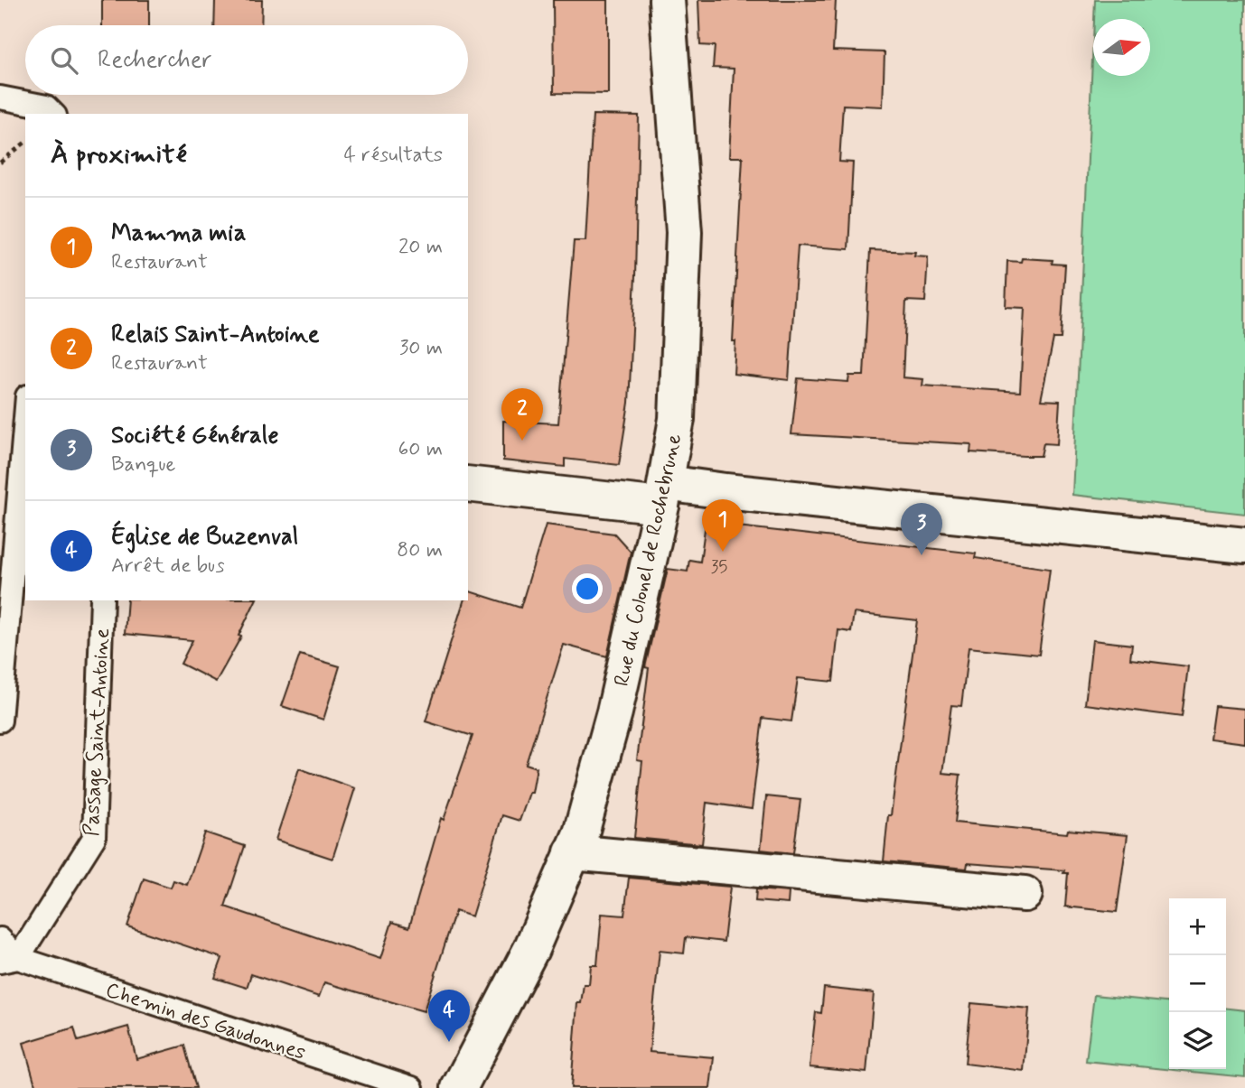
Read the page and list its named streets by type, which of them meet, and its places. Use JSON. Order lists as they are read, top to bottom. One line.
{"streets":{"street":["Rue du Colonel de Rochebrune"],"lane":["Passage Saint-Antoine","Chemin des Gaudonnes"]},"crossings":[["Passage Saint-Antoine","Chemin des Gaudonnes"]],"house_numbers":["35"],"north":"right","page":{"search":"Rechercher","heading":["À proximité","4 résultats"],"list":[{"mark":"1","name":"Mamma mia","note":"Restaurant","value":"20 m"},{"mark":"2","name":"Relais Saint-Antoine","note":"Restaurant","value":"30 m"},{"mark":"3","name":"Société Générale","note":"Banque","value":"60 m"},{"mark":"4","name":"Église de Buzenval","note":"Arrêt de bus","value":"80 m"}],"pins":["2","1","3","4"],"map_buttons":["+","−"]}}
